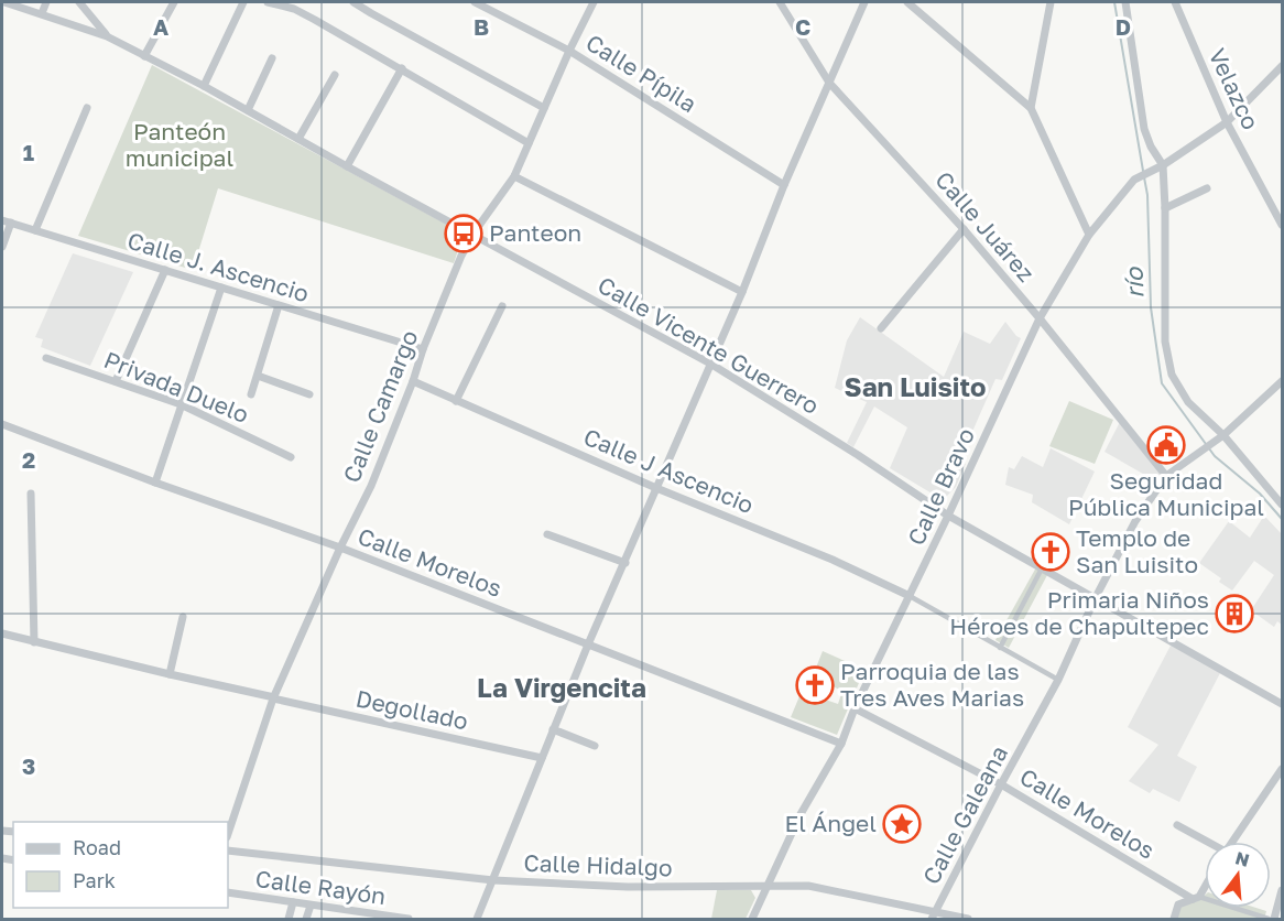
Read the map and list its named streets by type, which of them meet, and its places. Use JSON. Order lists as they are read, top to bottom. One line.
{"streets":{"street":["Calle Pípila","Velazco","Calle Juárez","Calle J. Ascencio","Calle Vicente Guerrero","Privada Duelo","Calle Camargo","Calle J Ascencio","Calle Bravo","Calle Morelos","Degollado","Calle Galeana","Calle Hidalgo","Calle Rayón"]},"crossings":[["Calle Pípila","Calle Camargo"],["Velazco","Calle Bravo"],["Calle Juárez","Calle Bravo"],["Calle Juárez","Calle Galeana"],["Calle J. Ascencio","Calle Camargo"],["Calle Vicente Guerrero","Calle Camargo"],["Calle Vicente Guerrero","Calle Bravo"],["Calle Vicente Guerrero","Calle Galeana"],["Calle Camargo","Calle J Ascencio"],["Calle Camargo","Calle Morelos"],["Calle Camargo","Degollado"],["Calle J Ascencio","Calle Bravo"],["Calle Bravo","Calle Morelos"],["Calle Bravo","Calle Hidalgo"],["Calle Morelos","Calle Galeana"],["Calle Galeana","Calle Hidalgo"]],"districts":["San Luisito","La Virgencita"],"water":["río"],"parks":["Panteón municipal"],"places":{"bus stop":["Panteon"],"public building":["Seguridad Pública Municipal"],"church":["Templo de San Luisito","Parroquia de las Tres Aves Marias"],"building":["Primaria Niños Héroes de Chapultepec"],"place":["El Ángel"]},"legend":["Road","Park"],"north":"top","grid":{"columns":["A","B","C","D"],"rows":["1","2","3"]}}
